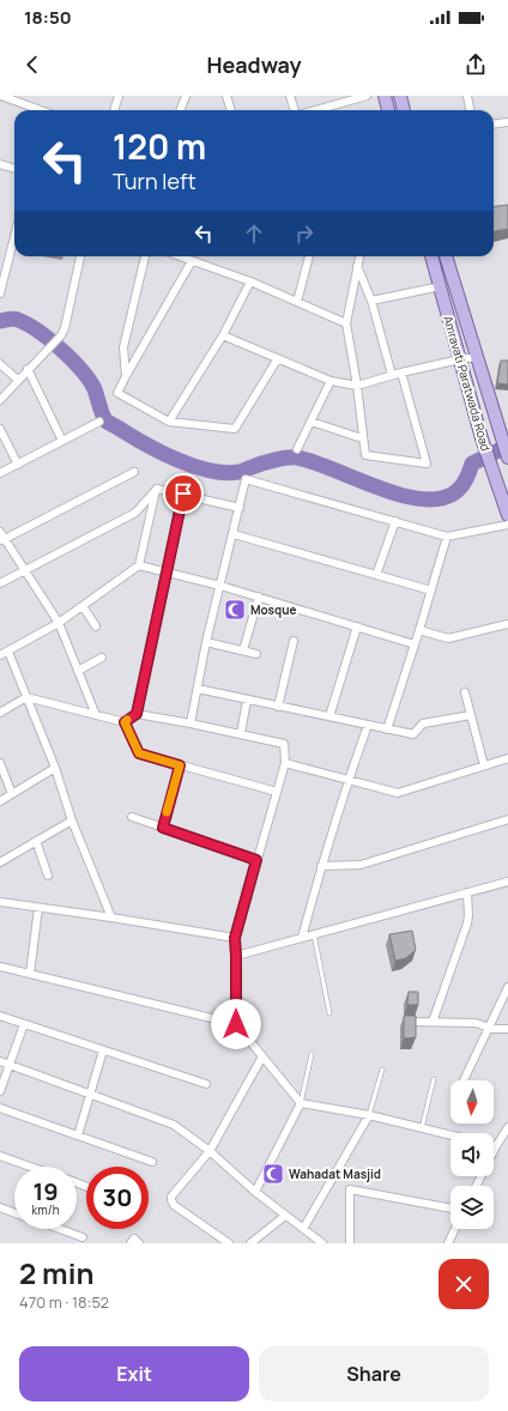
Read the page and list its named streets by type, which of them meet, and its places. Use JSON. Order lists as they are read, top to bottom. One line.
{"streets":{"main road":["Amravati Paratwada Road"]},"places":{"mosque":["Mosque","Wahadat Masjid"]},"north":"bottom","page":{"status":"18:50","header":"Headway","turn":["120 m","Turn left"],"speed":"19 km/h","limit":"30","heading":["2 min","470 m · 18:52"],"buttons":["Exit","Share"]}}
